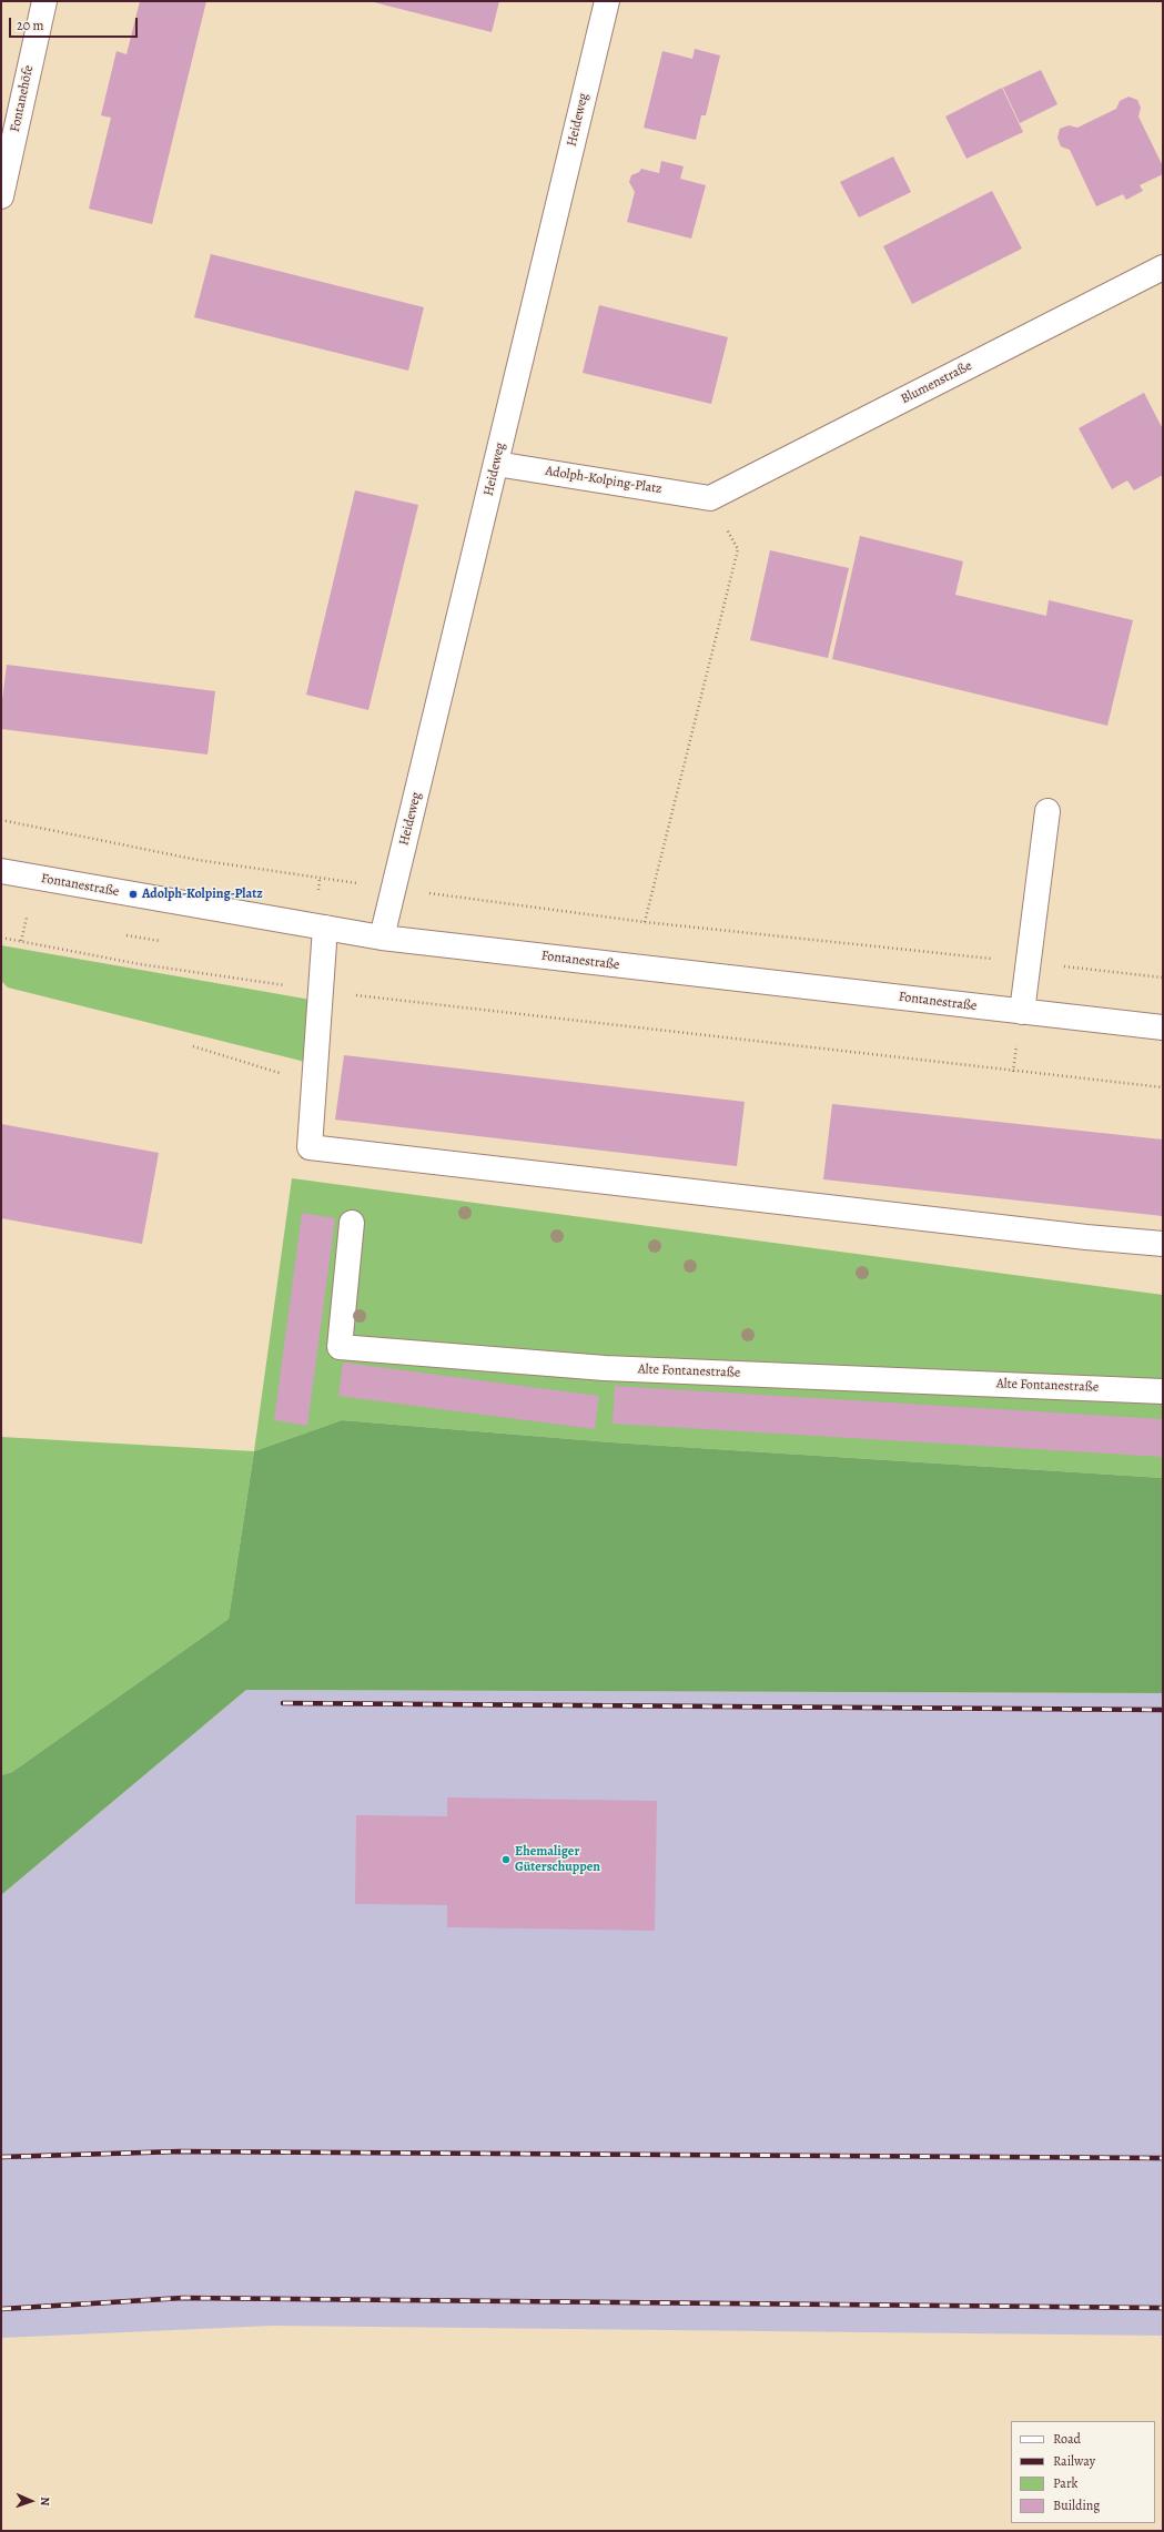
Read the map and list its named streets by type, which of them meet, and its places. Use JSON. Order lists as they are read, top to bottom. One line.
{"streets":{"street":["Fontanehöfe","Heideweg","Blumenstraße","Adolph-Kolping-Platz","Fontanestraße","Alte Fontanestraße"]},"crossings":[["Heideweg","Adolph-Kolping-Platz"],["Heideweg","Fontanestraße"],["Blumenstraße","Adolph-Kolping-Platz"]],"places":["Adolph-Kolping-Platz","Ehemaliger Güterschuppen"],"legend":["Road","Railway","Park","Building"],"scale_bar":"20 m","north":"right"}
